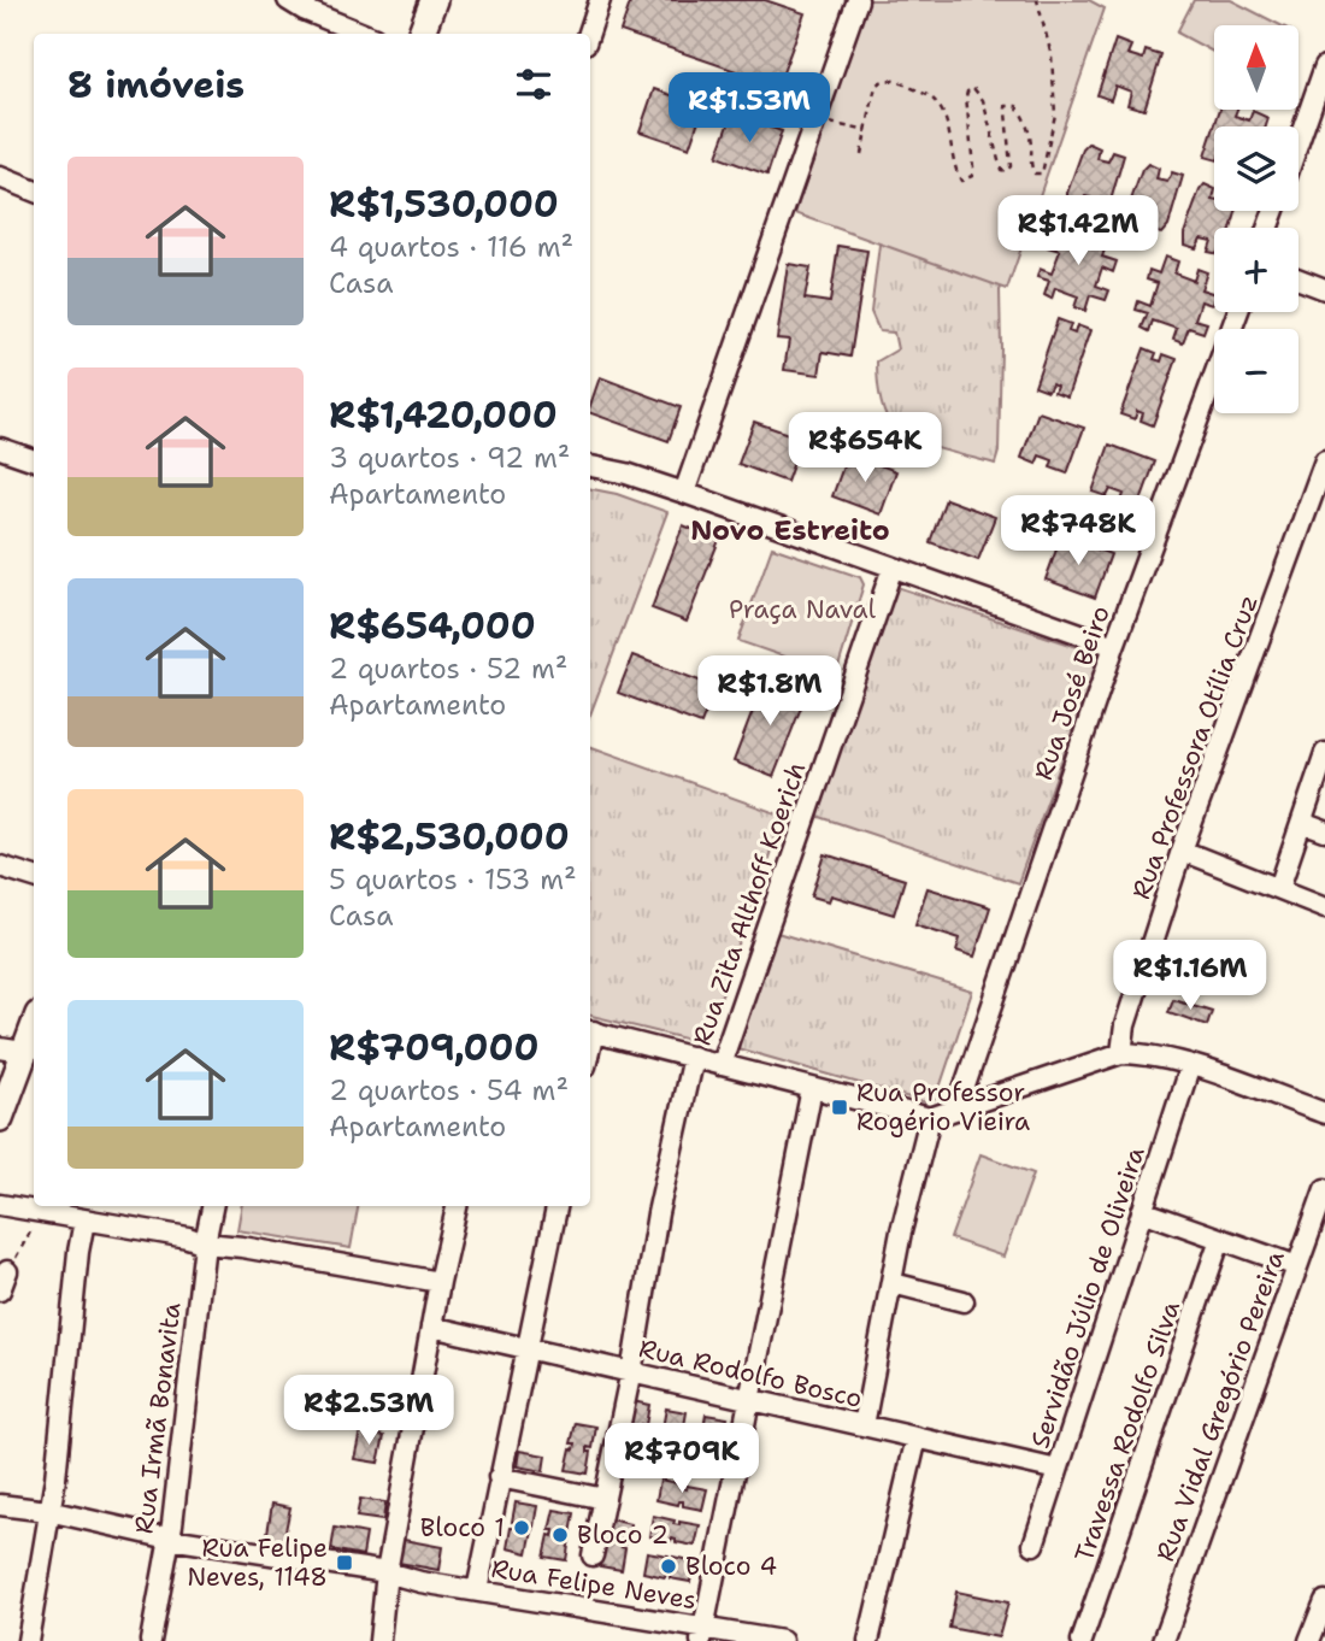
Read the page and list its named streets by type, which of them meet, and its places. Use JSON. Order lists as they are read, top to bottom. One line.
{"streets":{"street":["Rua José Beiro","Rua Professora Otília Cruz","Rua Zita Althoff Koerich","Servidão Júlio de Oliveira","Rua Rodolfo Bosco","Rua Vidal Gregório Pereira","Rua Irmã Bonavita","Travessa Rodolfo Silva","Rua Felipe Neves"]},"crossings":[["Servidão Júlio de Oliveira","Rua Rodolfo Bosco"],["Rua Irmã Bonavita","Rua Felipe Neves"]],"districts":["Novo Estreito"],"parks":["Praça Naval"],"places":{"transit":["Rua Professor Rogério Vieira","Rua Felipe Neves, 1148"],"other":["Bloco 1","Bloco 2","Bloco 4"]},"north":"top","page":{"map_buttons":["+","−"],"heading":"8 imóveis","price":["R$1.53M","R$1.42M","R$654K","R$748K","R$1.8M","R$1.16M","R$2.53M","R$709K"],"list":[{"name":"R$1,530,000","note":"4 quartos · 116 m² · Casa"},{"name":"R$1,420,000","note":"3 quartos · 92 m² · Apartamento"},{"name":"R$654,000","note":"2 quartos · 52 m² · Apartamento"},{"name":"R$2,530,000","note":"5 quartos · 153 m² · Casa"},{"name":"R$709,000","note":"2 quartos · 54 m² · Apartamento"}]}}
